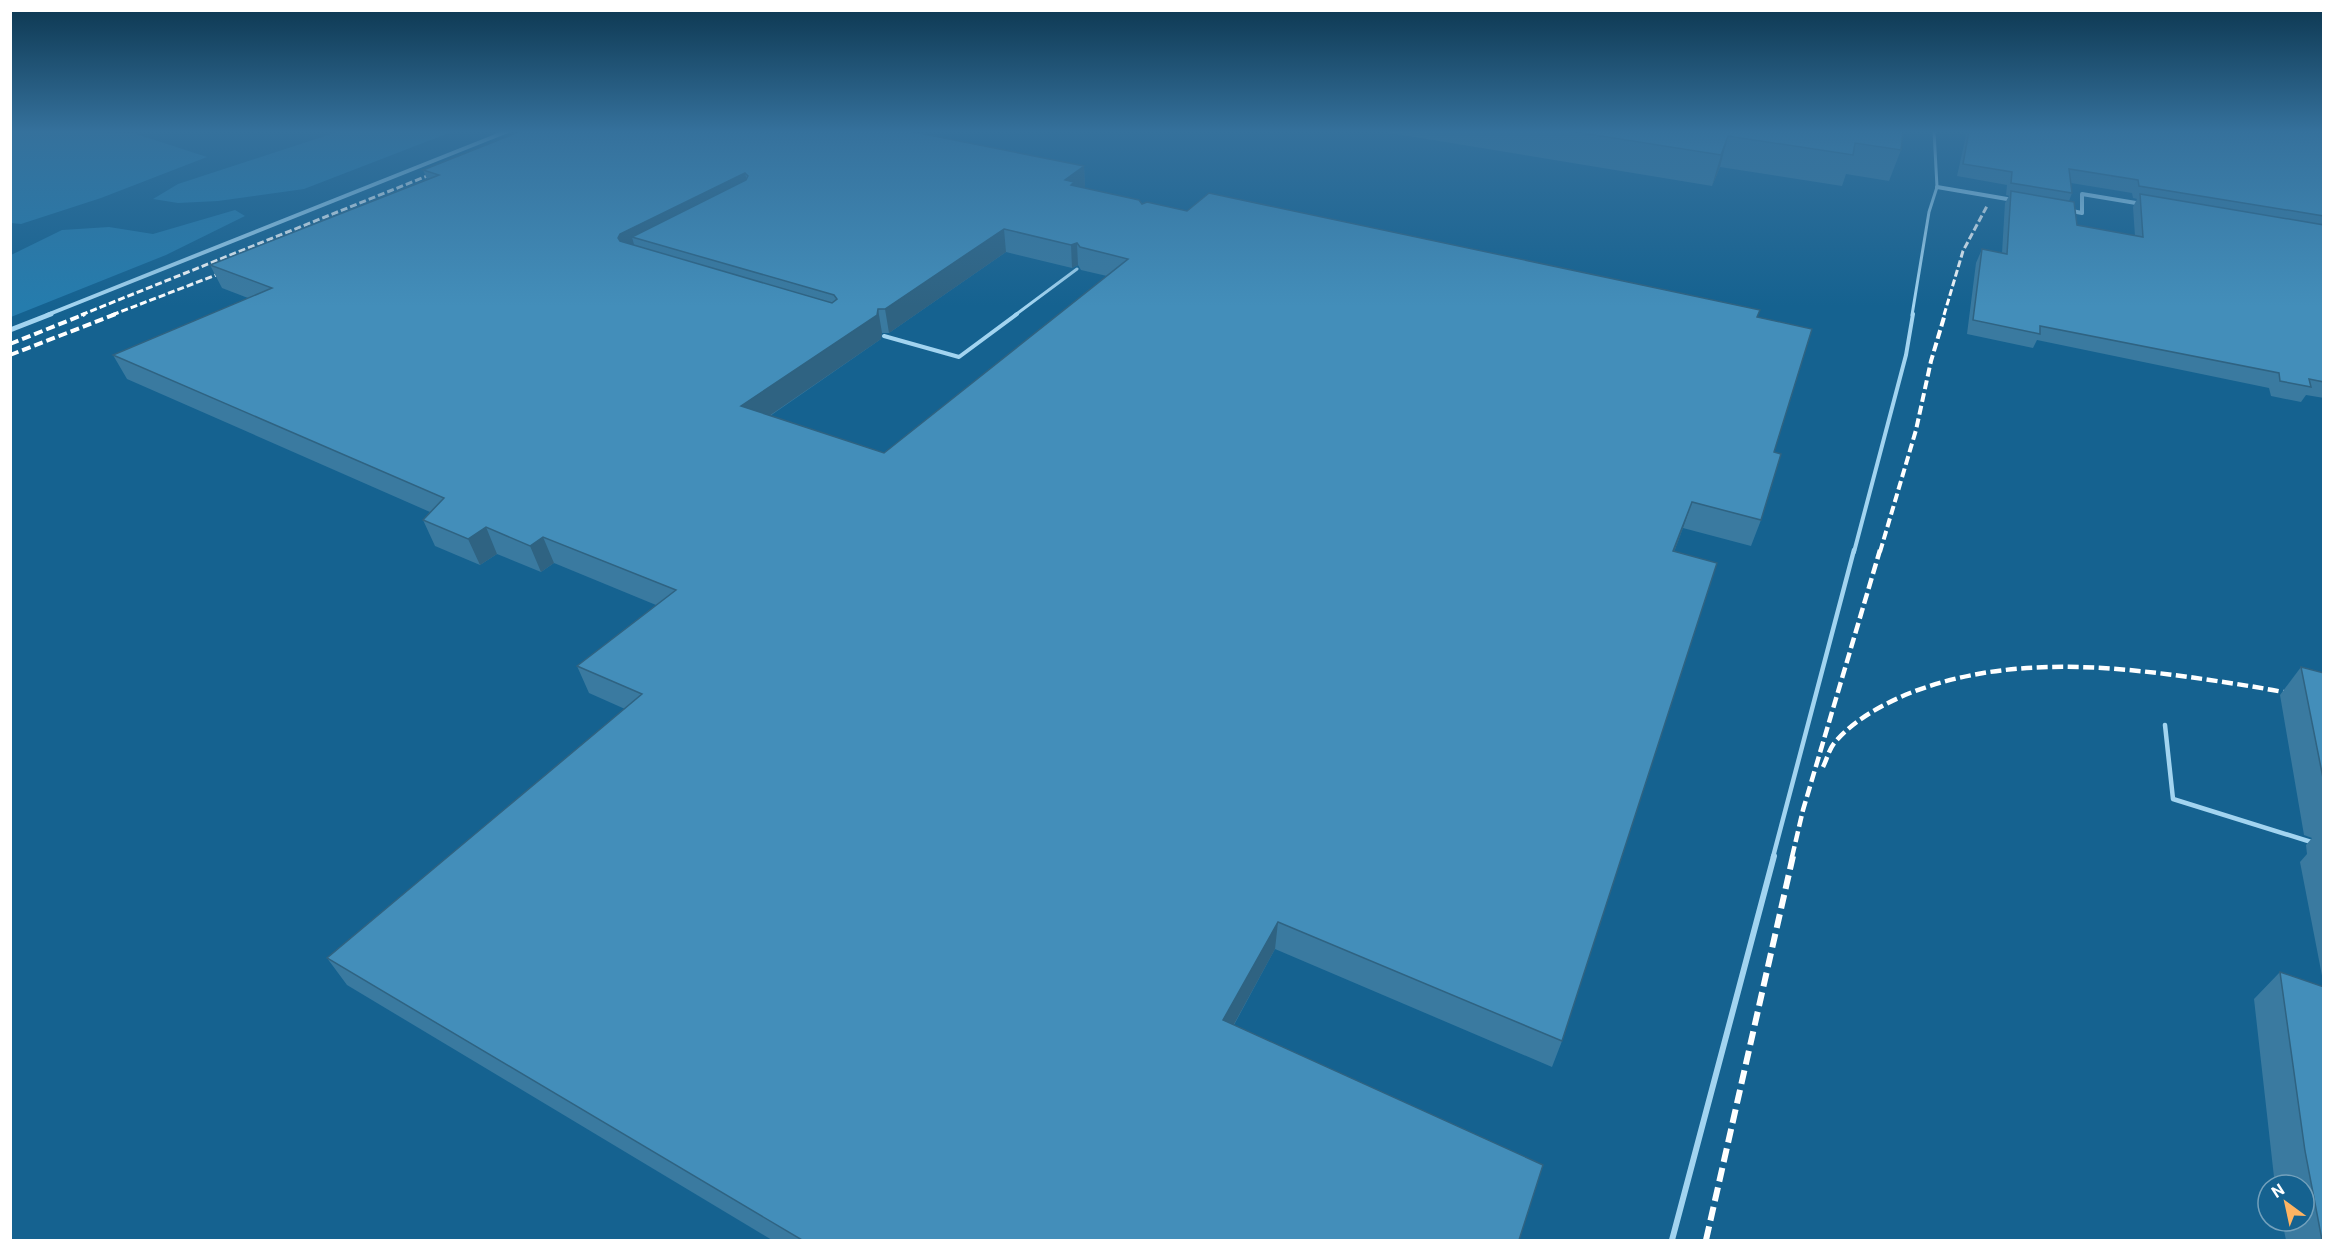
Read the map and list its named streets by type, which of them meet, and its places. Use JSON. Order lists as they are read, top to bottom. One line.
{"north":"top left"}
